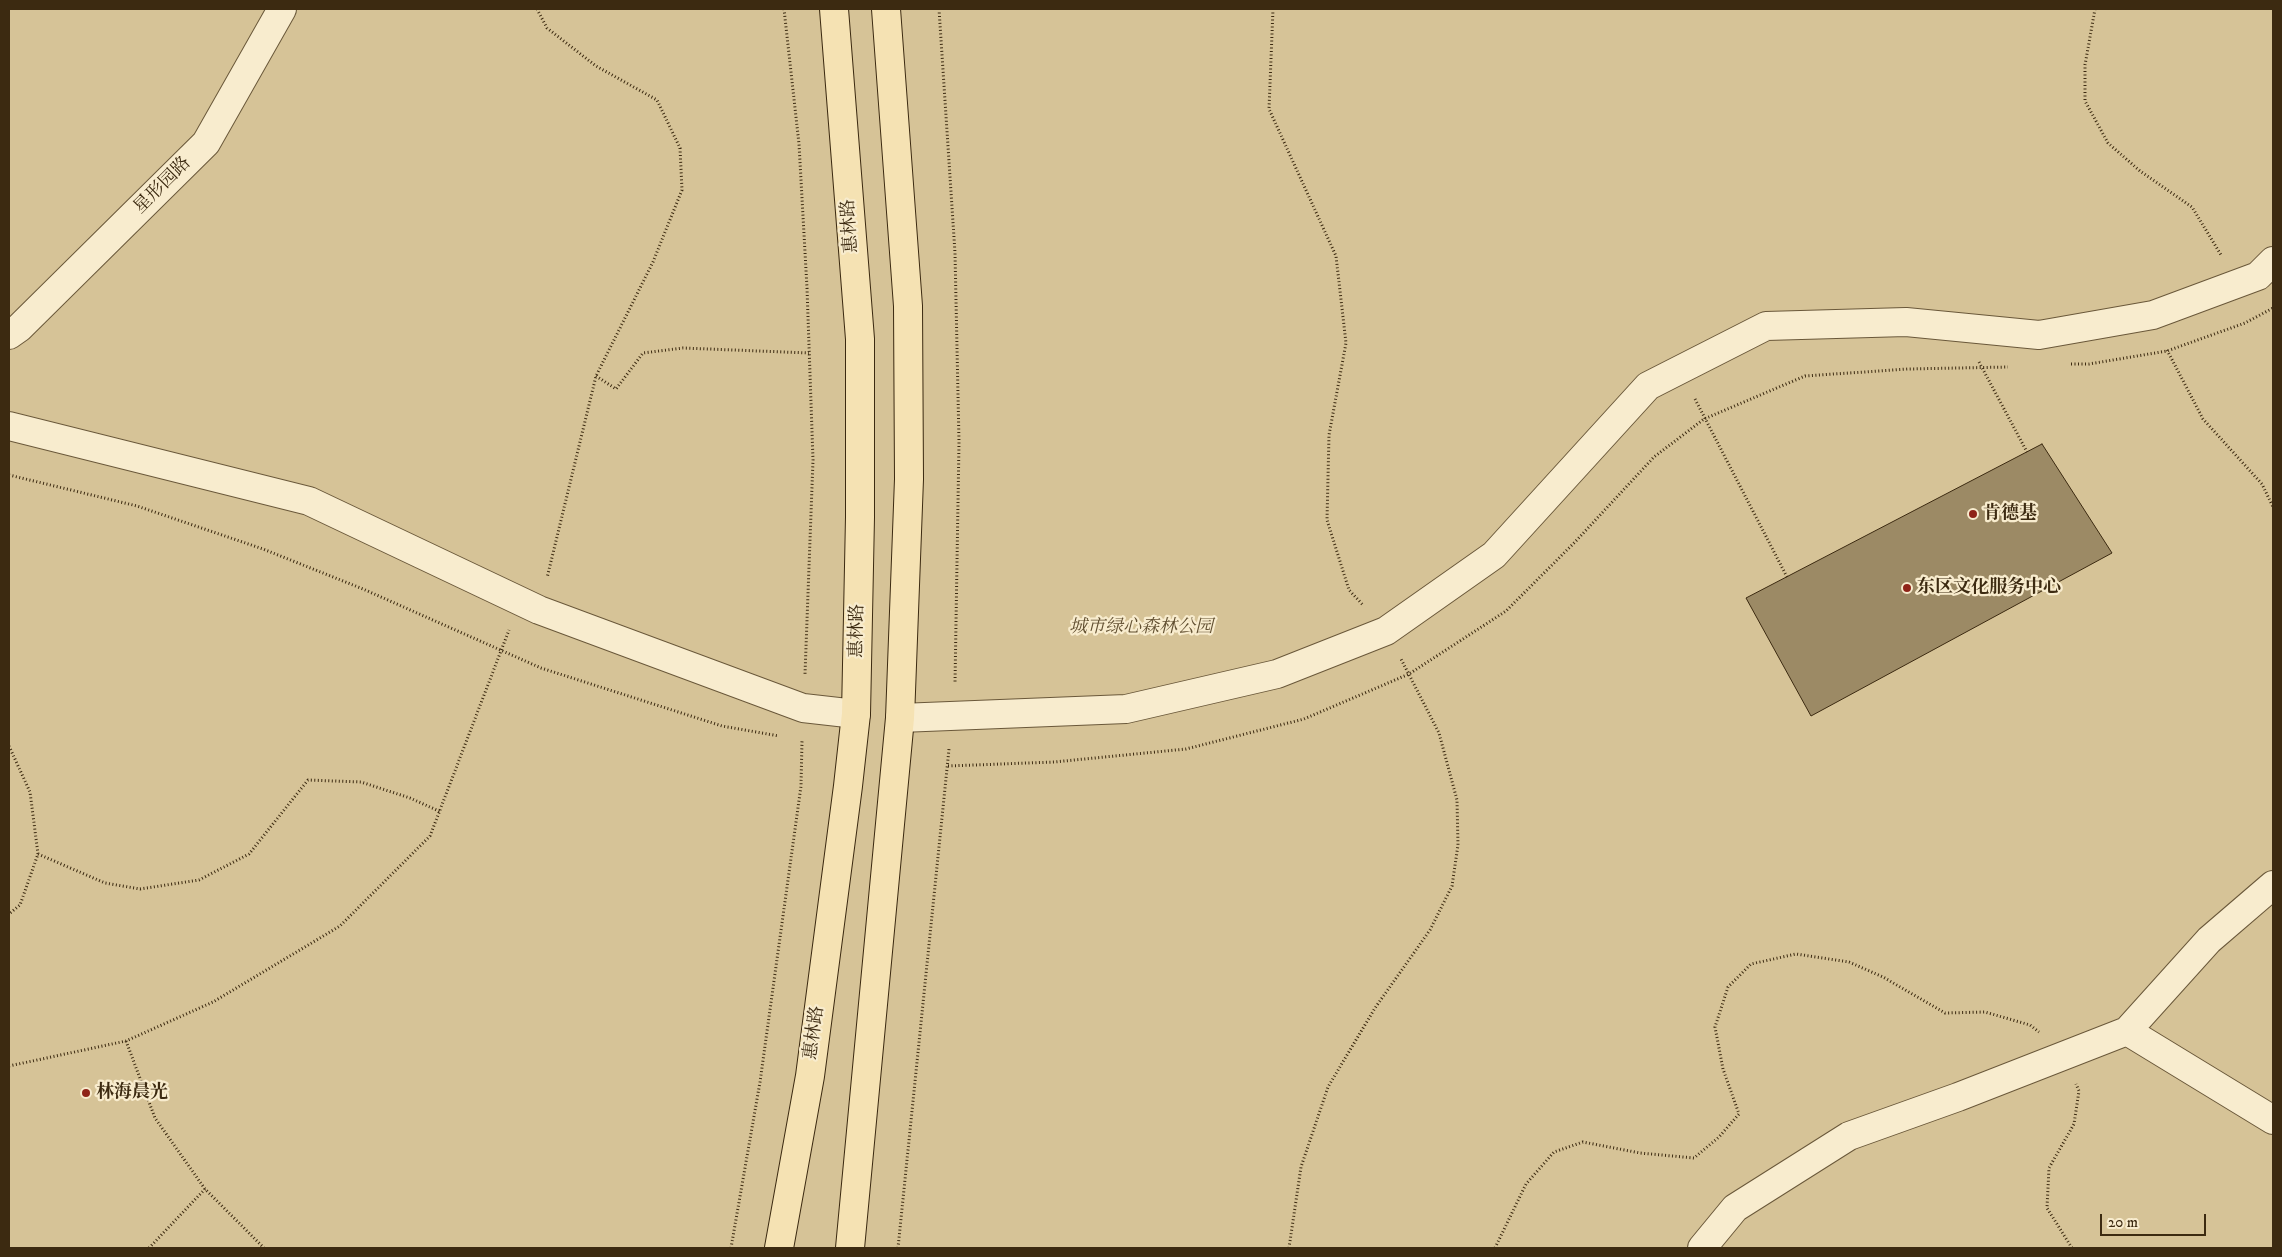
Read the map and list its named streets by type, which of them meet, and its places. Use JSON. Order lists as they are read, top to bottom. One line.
{"streets":{"main road":["惠林路"],"street":["星形园路"]},"parks":["城市绿心森林公园"],"places":["肯德基","东区文化服务中心","林海晨光"],"scale_bar":"20 m"}
